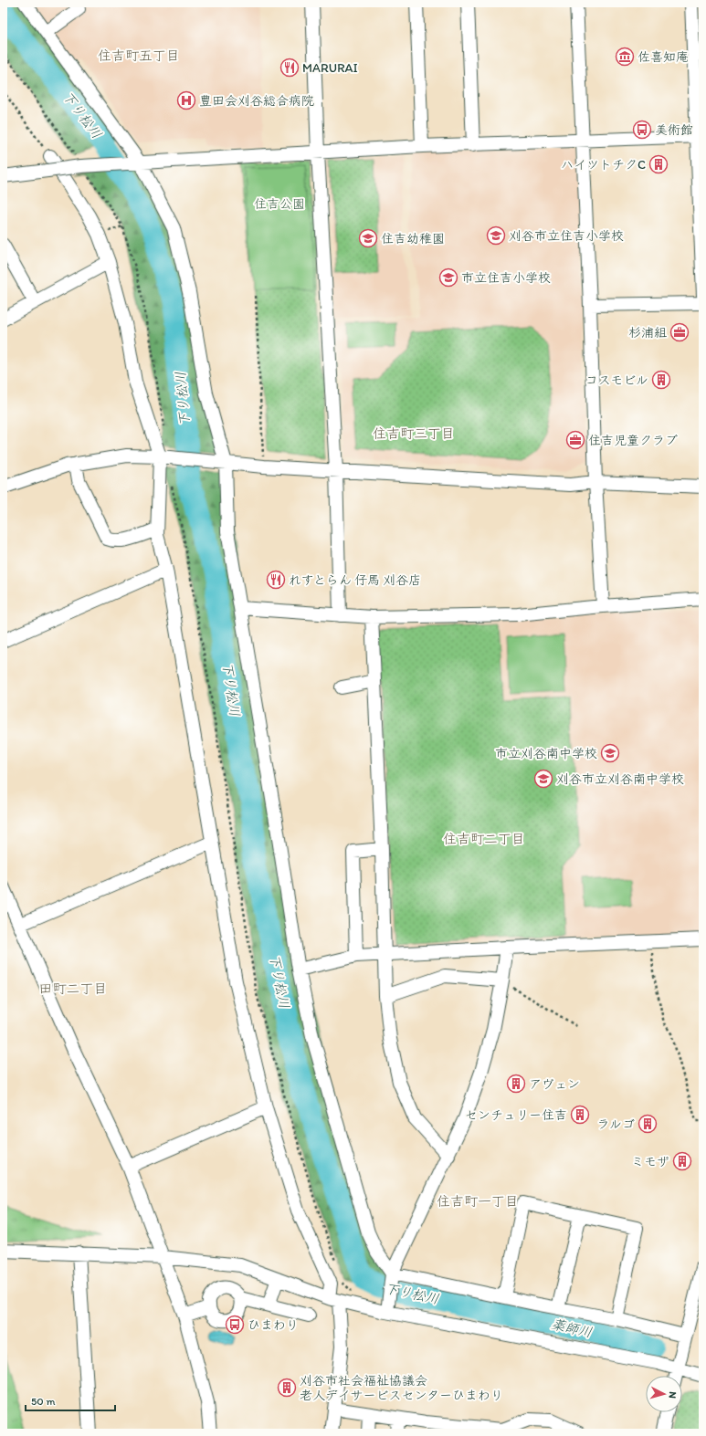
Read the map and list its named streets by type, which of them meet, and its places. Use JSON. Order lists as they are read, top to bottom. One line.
{"districts":["住吉町五丁目","住吉町三丁目","住吉町二丁目","田町二丁目","住吉町一丁目"],"water":["下り松川","薬師川"],"parks":["住吉公園"],"places":{"museum":["佐喜知庵"],"restaurant":["MARURAI","れすとらん 仔馬 刈谷店"],"hospital":["豊田会刈谷総合病院"],"bus stop":["美術館","ひまわり"],"building":["ハイツトチクC","コスモビル","アヴェン","センチュリー住吉","ラルゴ","ミモザ","刈谷市社会福祉協議会 老人デイサービスセンターひまわり"],"school or university":["刈谷市立住吉小学校","住吉幼稚園","市立住吉小学校","市立刈谷南中学校","刈谷市立刈谷南中学校"],"office":["杉浦組","住吉児童クラブ"]},"scale_bar":"50 m","north":"right"}
